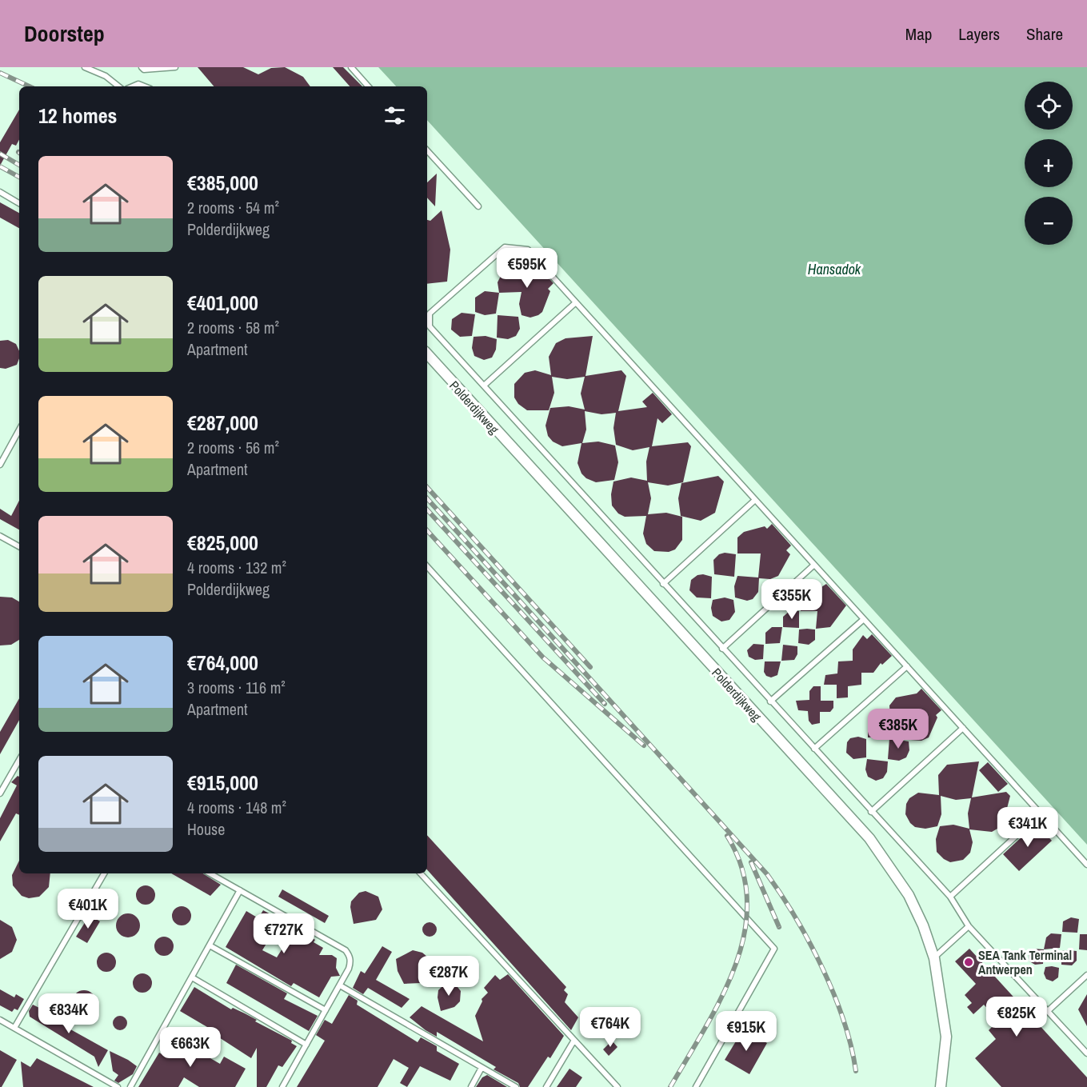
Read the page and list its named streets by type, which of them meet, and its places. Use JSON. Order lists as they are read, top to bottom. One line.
{"streets":{"street":["Polderdijkweg"]},"water":["Hansadok"],"places":["SEA Tank Terminal Antwerpen"],"page":{"header":"Doorstep","nav":["Map","Layers","Share"],"map_buttons":["+","−"],"heading":"12 homes","list":[{"name":"€385,000","note":"2 rooms · 54 m² · Polderdijkweg"},{"name":"€401,000","note":"2 rooms · 58 m² · Apartment"},{"name":"€287,000","note":"2 rooms · 56 m² · Apartment"},{"name":"€825,000","note":"4 rooms · 132 m² · Polderdijkweg"},{"name":"€764,000","note":"3 rooms · 116 m² · Apartment"},{"name":"€915,000","note":"4 rooms · 148 m² · House"}],"price":["€595K","€355K","€385K","€341K","€401K","€727K","€287K","€834K","€825K","€764K","€915K","€663K"]}}
